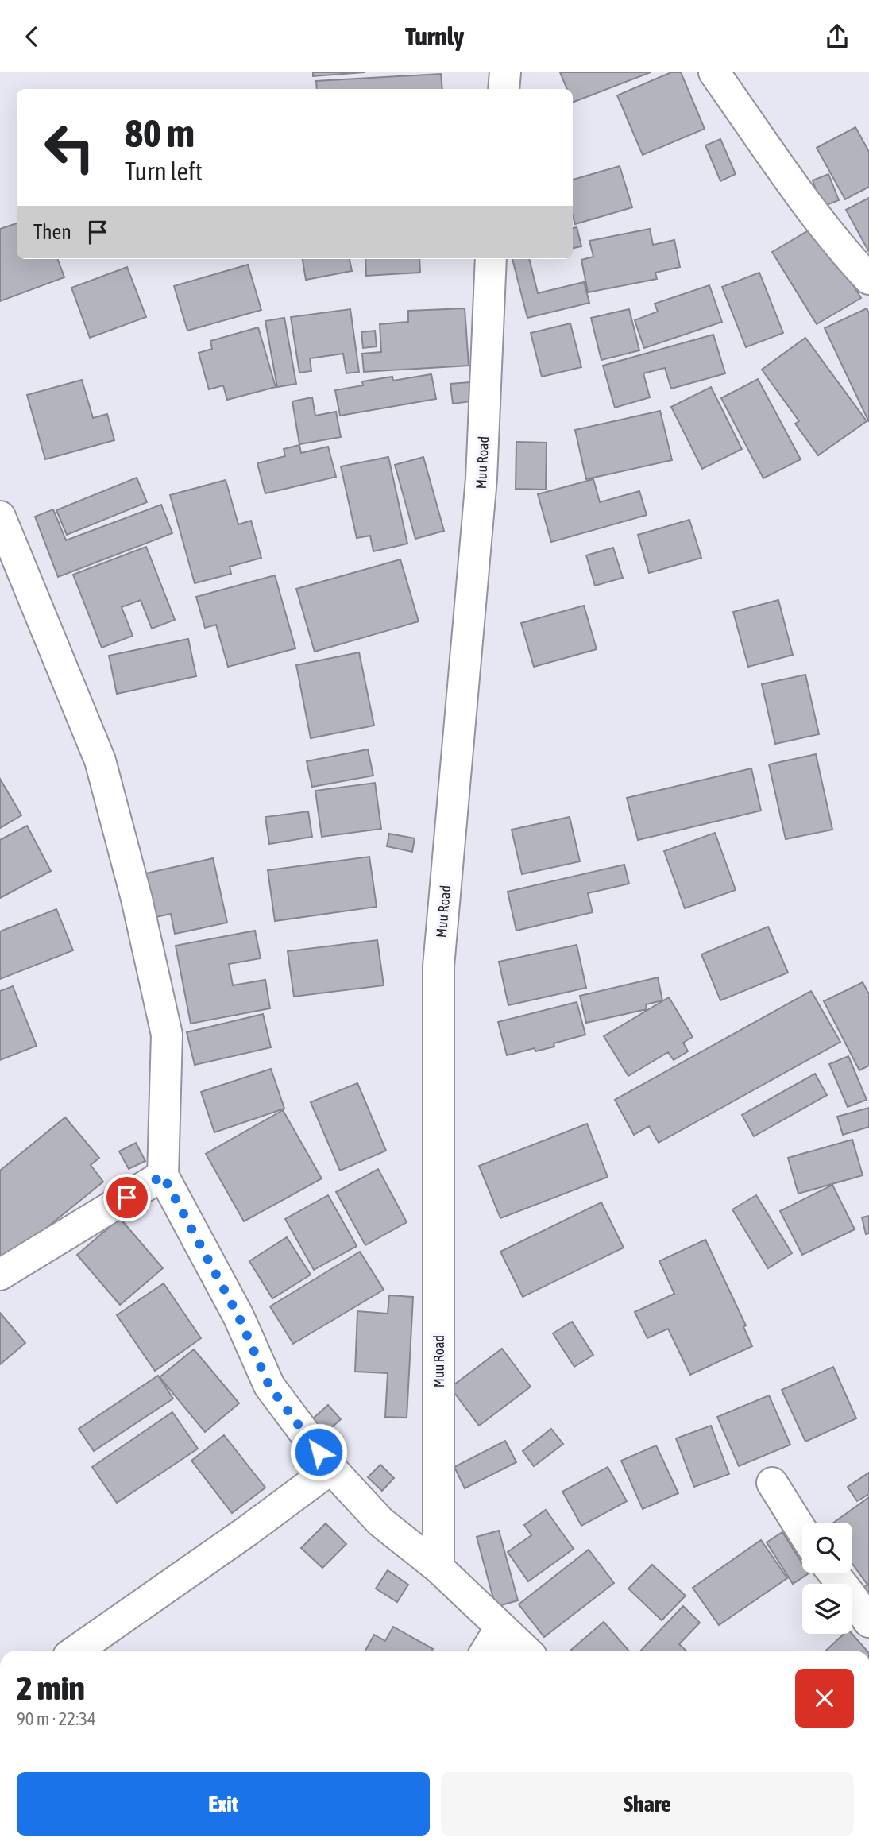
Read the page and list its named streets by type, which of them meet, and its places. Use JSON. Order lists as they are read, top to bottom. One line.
{"streets":{"street":["Muu Road"]},"page":{"header":"Turnly","turn":["80 m","Turn left"],"then":"Then","heading":["2 min","90 m · 22:34"],"buttons":["Exit","Share"]}}
